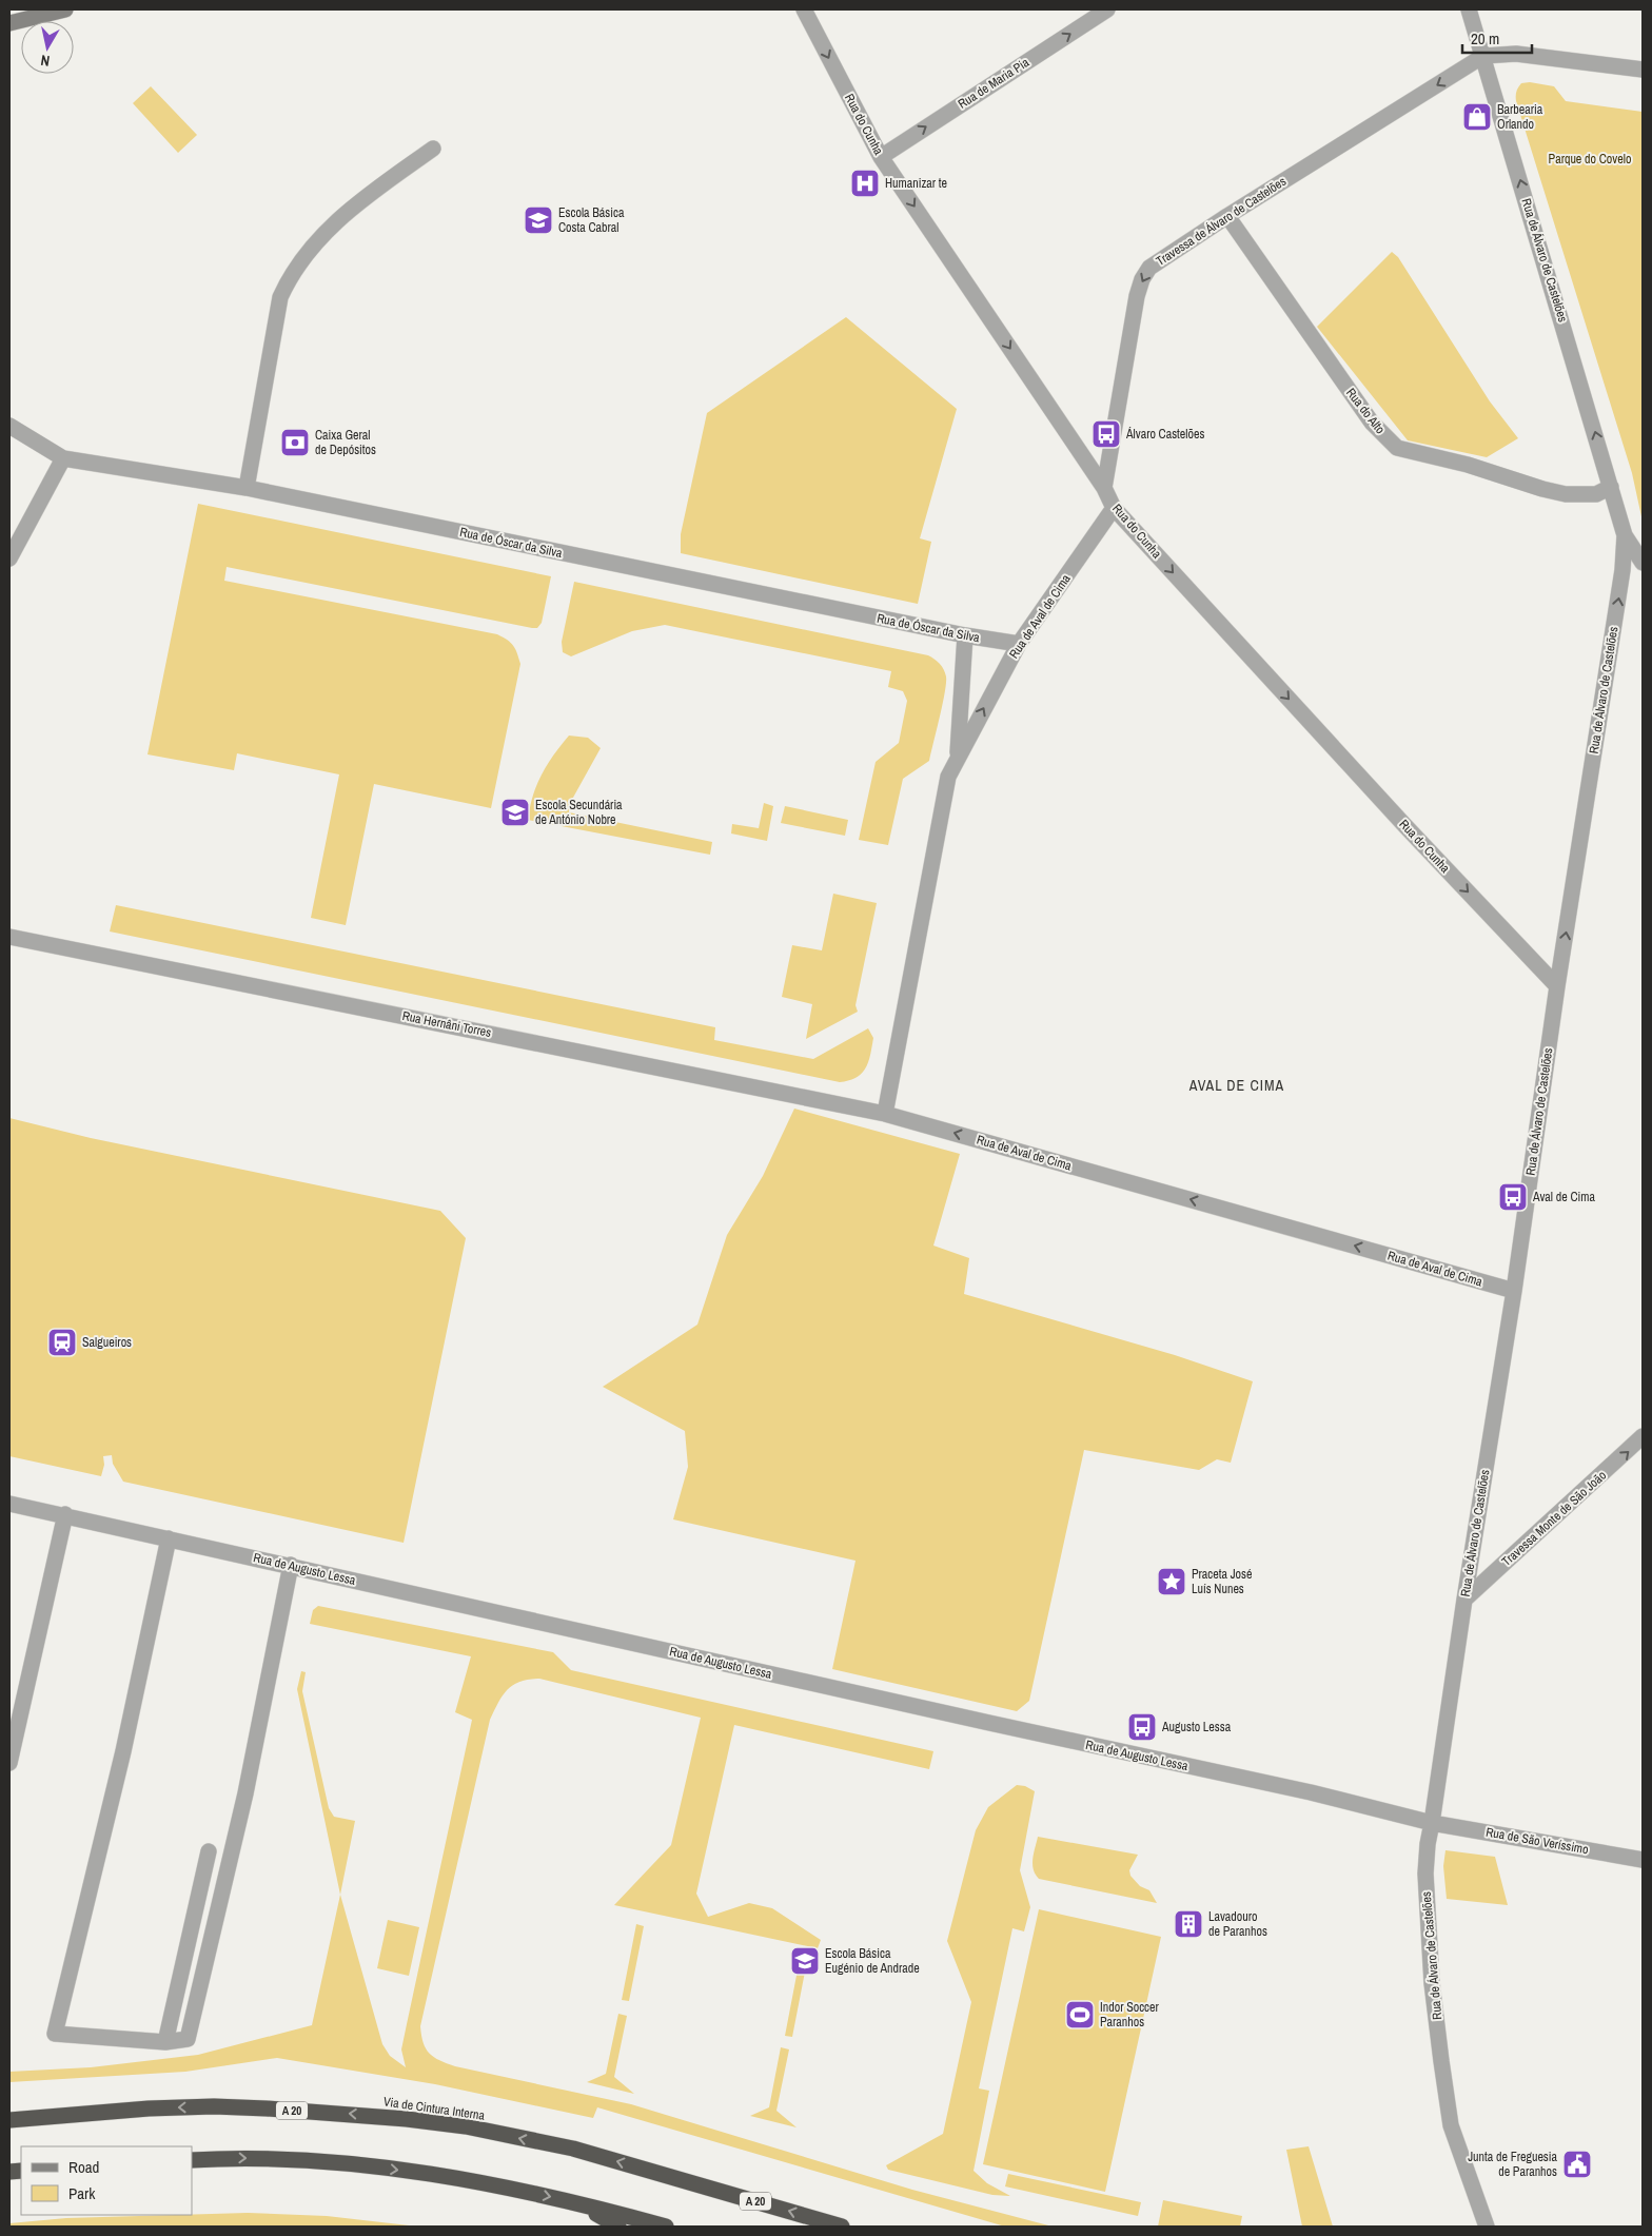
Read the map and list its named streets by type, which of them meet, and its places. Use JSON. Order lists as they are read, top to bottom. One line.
{"streets":{"highway":["Via de Cintura Interna","A 20"],"street":["Rua de Maria Pia","Rua do Cunha","Travessa de Álvaro de Castelões","Rua de Álvaro de Castelões","Rua do Alto","Rua de Óscar da Silva","Rua de Aval de Cima","Rua Hernâni Torres","Travessa Monte de São João","Rua de Augusto Lessa","Rua de São Veríssimo"]},"crossings":[["Rua de Maria Pia","Rua do Cunha"],["Rua do Cunha","Travessa de Álvaro de Castelões"],["Rua do Cunha","Rua de Álvaro de Castelões"],["Rua do Cunha","Rua de Aval de Cima"],["Travessa de Álvaro de Castelões","Rua de Álvaro de Castelões"],["Travessa de Álvaro de Castelões","Rua do Alto"],["Rua de Álvaro de Castelões","Rua do Alto"],["Rua de Álvaro de Castelões","Rua de Aval de Cima"],["Rua de Álvaro de Castelões","Travessa Monte de São João"],["Rua de Álvaro de Castelões","Rua de Augusto Lessa"],["Rua de Álvaro de Castelões","Rua de São Veríssimo"],["Rua de Óscar da Silva","Rua de Aval de Cima"],["Rua de Aval de Cima","Rua Hernâni Torres"],["Rua de Augusto Lessa","Rua de São Veríssimo"]],"one_way":["Rua de Maria Pia","Rua do Cunha","Travessa de Álvaro de Castelões","Rua de Álvaro de Castelões","Rua de Aval de Cima","Travessa Monte de São João"],"districts":["AVAL DE CIMA"],"parks":["Parque do Covelo"],"places":{"shop":["Barbearia Orlando"],"hospital":["Humanizar te"],"school or university":["Escola Básica Costa Cabral","Escola Secundária de António Nobre","Escola Básica Eugénio de Andrade"],"bus stop":["Álvaro Castelões","Aval de Cima","Augusto Lessa"],"bank":["Caixa Geral de Depósitos"],"station":["Salgueiros"],"place":["Praceta José Luís Nunes"],"building":["Lavadouro de Paranhos"],"sports":["Indor Soccer Paranhos"],"public building":["Junta de Freguesia de Paranhos"]},"legend":["Road","Park"],"scale_bar":"20 m","north":"bottom"}
